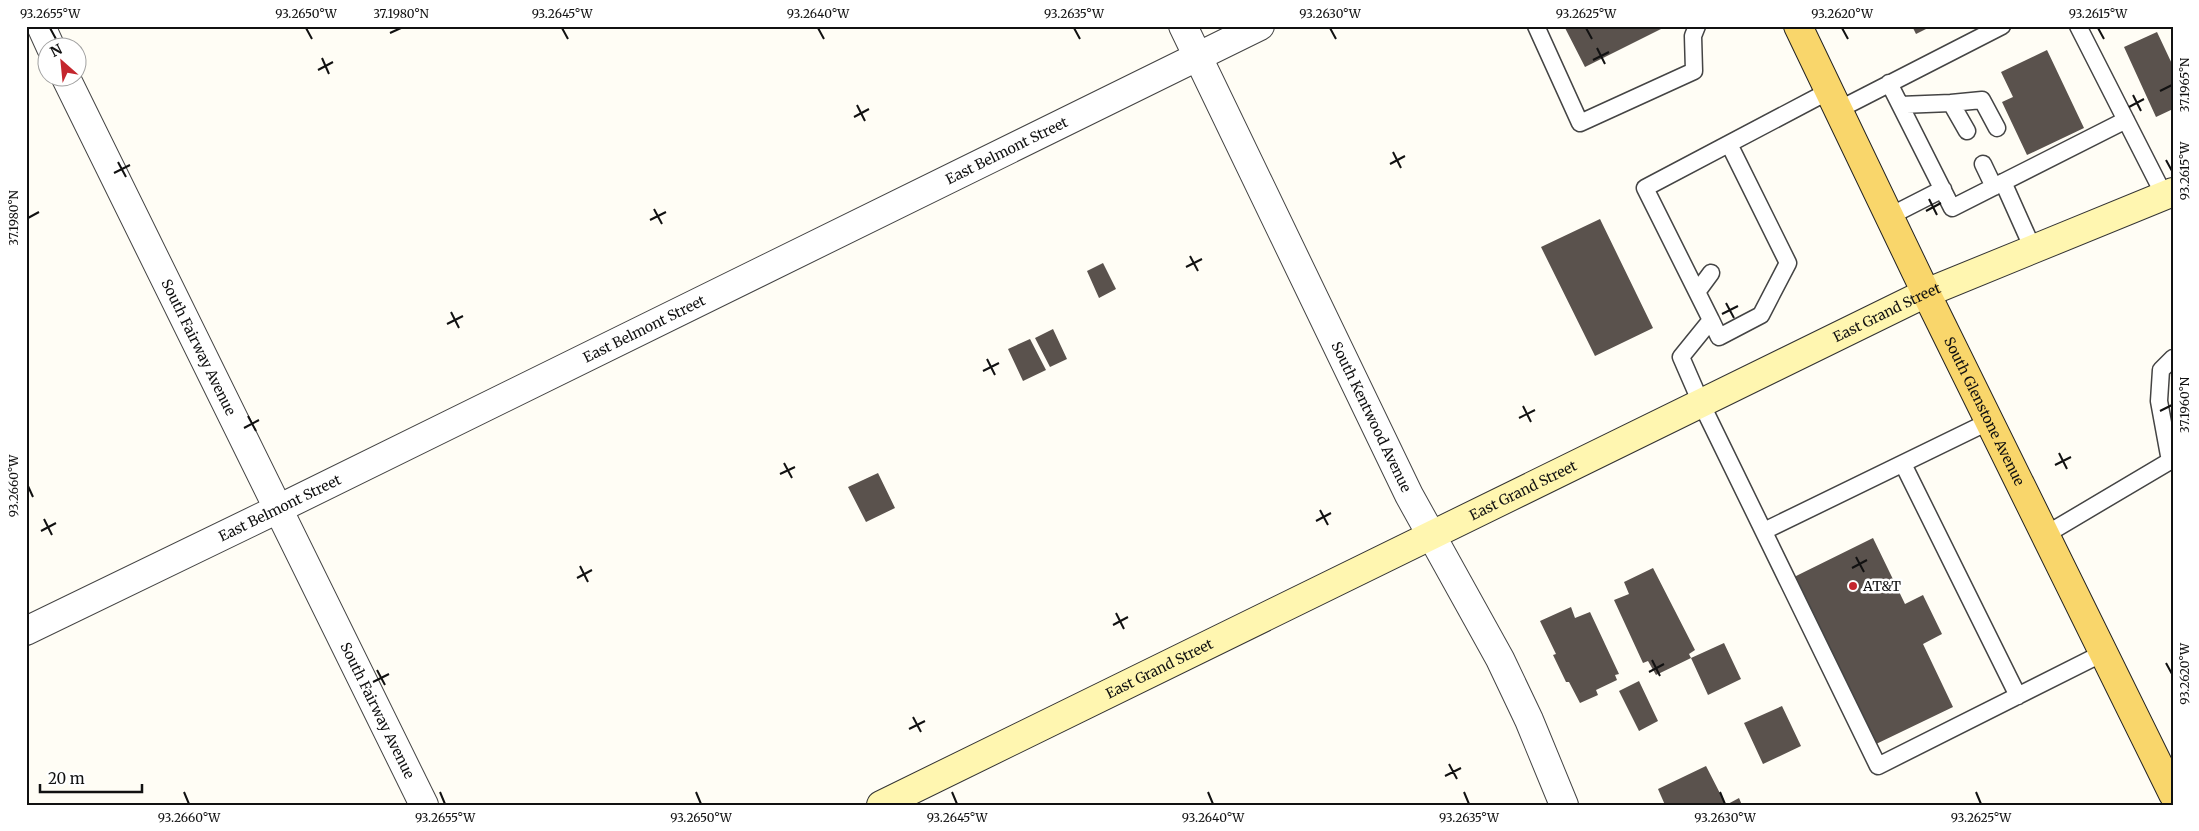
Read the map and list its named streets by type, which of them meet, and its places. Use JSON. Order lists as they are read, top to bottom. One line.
{"streets":{"main road":["East Grand Street","South Glenstone Avenue"],"street":["East Belmont Street","South Fairway Avenue","South Kentwood Avenue"]},"crossings":[["East Belmont Street","South Fairway Avenue"],["East Belmont Street","South Kentwood Avenue"],["East Grand Street","South Glenstone Avenue"],["East Grand Street","South Kentwood Avenue"]],"places":["AT&T"],"scale_bar":"20 m","north":"top left","coordinates":["93.2655°W","93.2650°W","37.1980°N","93.2645°W","93.2640°W","93.2635°W","93.2630°W","93.2625°W","93.2620°W","93.2615°W","37.1965°N","37.1960°N","93.2660°W"]}
